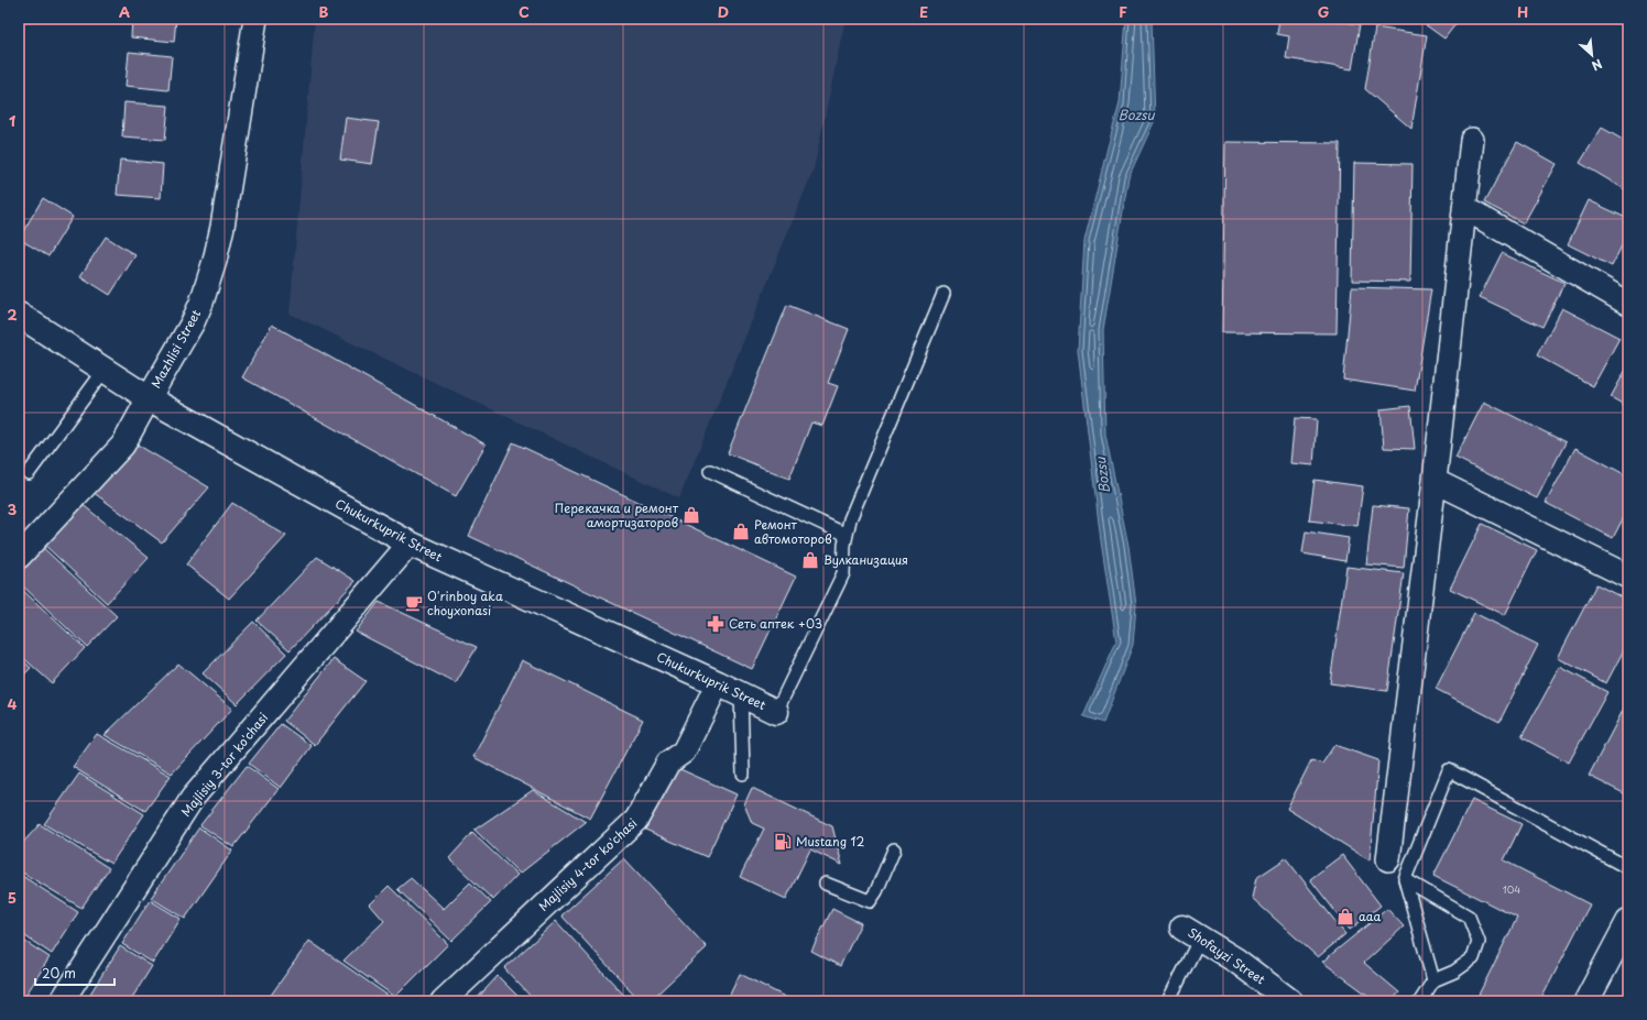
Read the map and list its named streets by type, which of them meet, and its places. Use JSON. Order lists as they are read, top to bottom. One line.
{"streets":{"street":["Mazhlisi Street","Chukurkuprik Street","Majlisiy 3-tor ko'chasi","Majlisiy 4-tor ko'chasi","Shofayzi Street"]},"crossings":[["Mazhlisi Street","Chukurkuprik Street"],["Chukurkuprik Street","Majlisiy 3-tor ko'chasi"],["Chukurkuprik Street","Majlisiy 4-tor ko'chasi"]],"water":["Bozsu"],"places":{"shop":["Перекачка и ремонт амортизаторов","Ремонт автомоторов","Вулканизация","ааа"],"cafe":["O'rinboy aka choyxonasi"],"pharmacy":["Сеть аптек +03"],"fuel station":["Mustang 12"]},"house_numbers":["104"],"scale_bar":"20 m","north":"bottom right","grid":{"columns":["A","B","C","D","E","F","G","H"],"rows":["1","2","3","4","5"]}}
